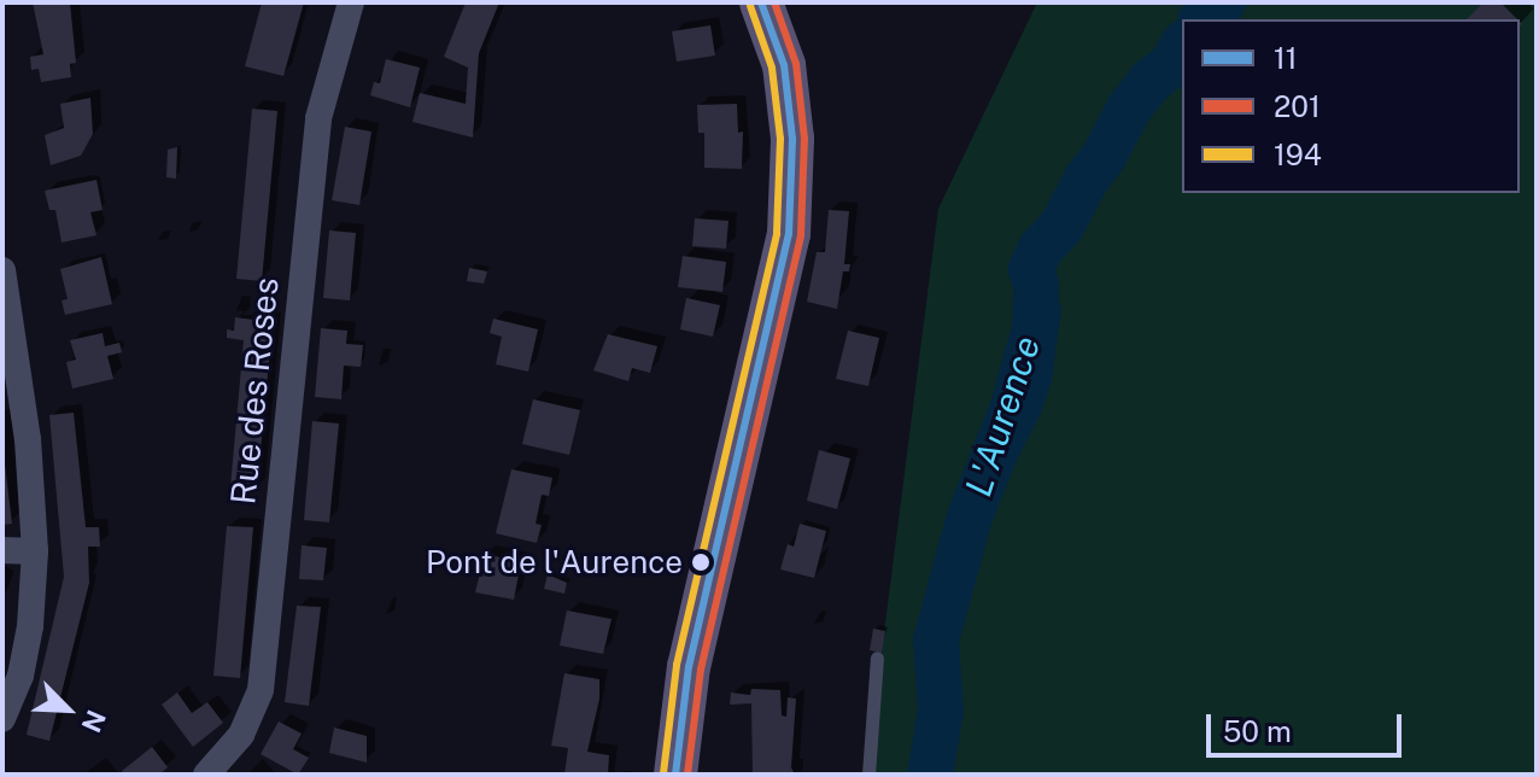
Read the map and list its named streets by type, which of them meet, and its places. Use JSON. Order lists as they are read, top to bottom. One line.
{"streets":{"street":["Rue des Roses"]},"water":["L'Aurence"],"places":["Pont de l'Aurence"],"lines":["transit line 11","transit line 201","transit line 194"],"legend":["11","201","194"],"scale_bar":"50 m","north":"bottom right"}
